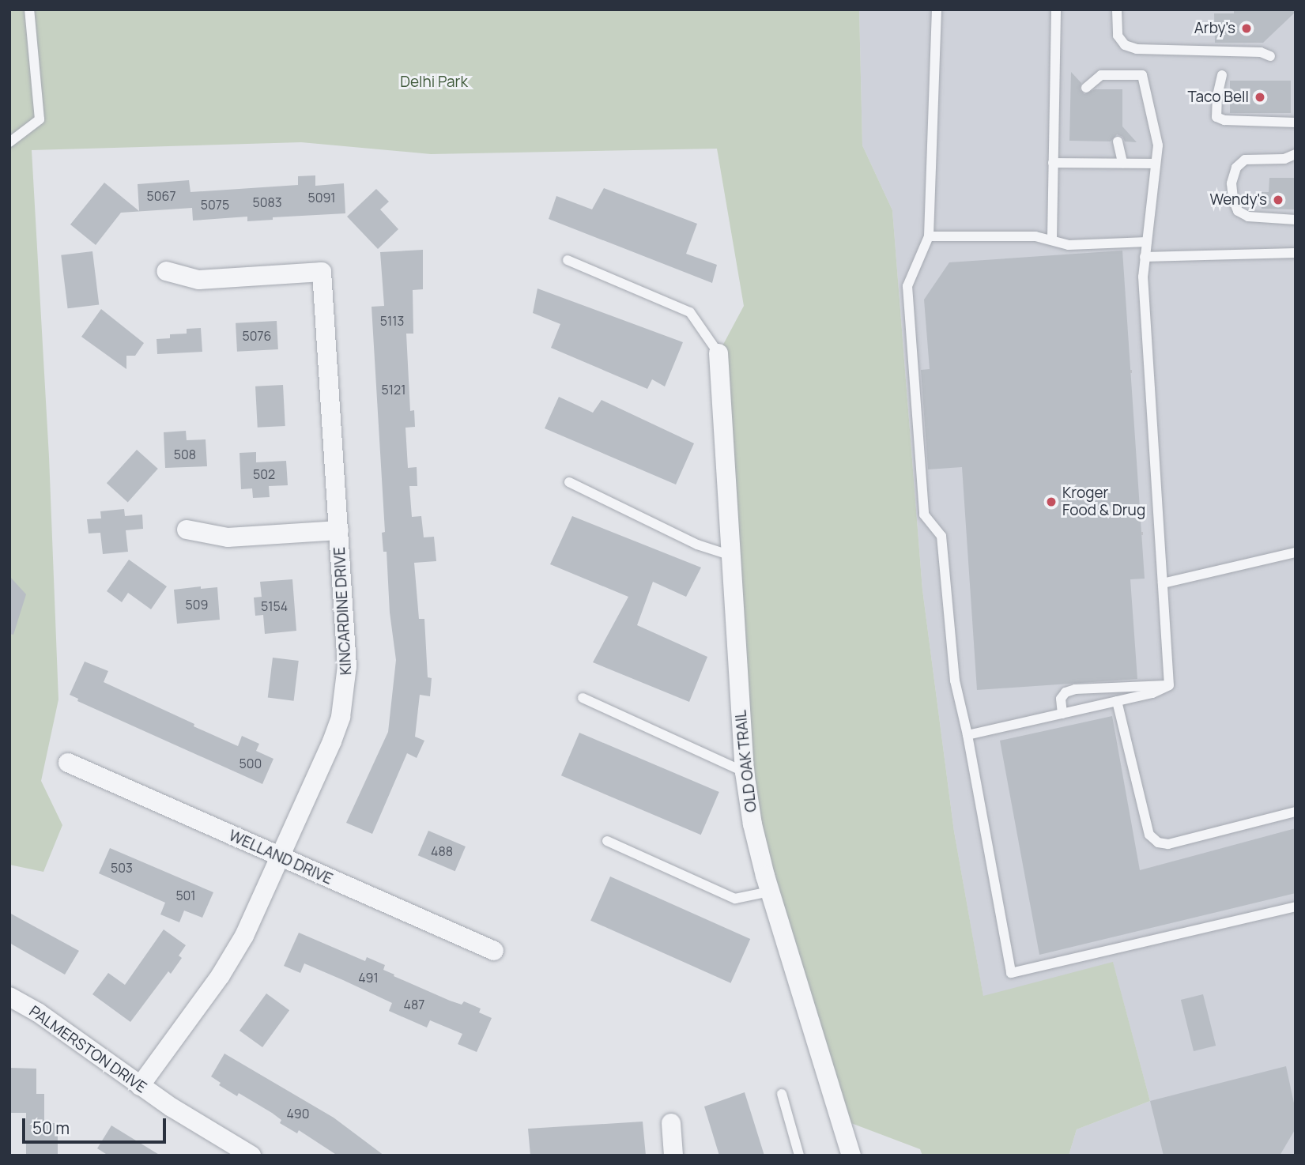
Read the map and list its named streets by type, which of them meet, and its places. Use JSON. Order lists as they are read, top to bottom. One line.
{"streets":{"street":["KINCARDINE DRIVE","OLD OAK TRAIL","WELLAND DRIVE","PALMERSTON DRIVE"]},"crossings":[["KINCARDINE DRIVE","WELLAND DRIVE"],["KINCARDINE DRIVE","PALMERSTON DRIVE"]],"parks":["Delhi Park"],"places":["Arby's","Taco Bell","Wendy's","Kroger Food & Drug"],"house_numbers":["5067","5091","5083","5075","5113","5076","5121","508","502","509","5154","500","488","503","501","491","487","490"],"scale_bar":"50 m"}
